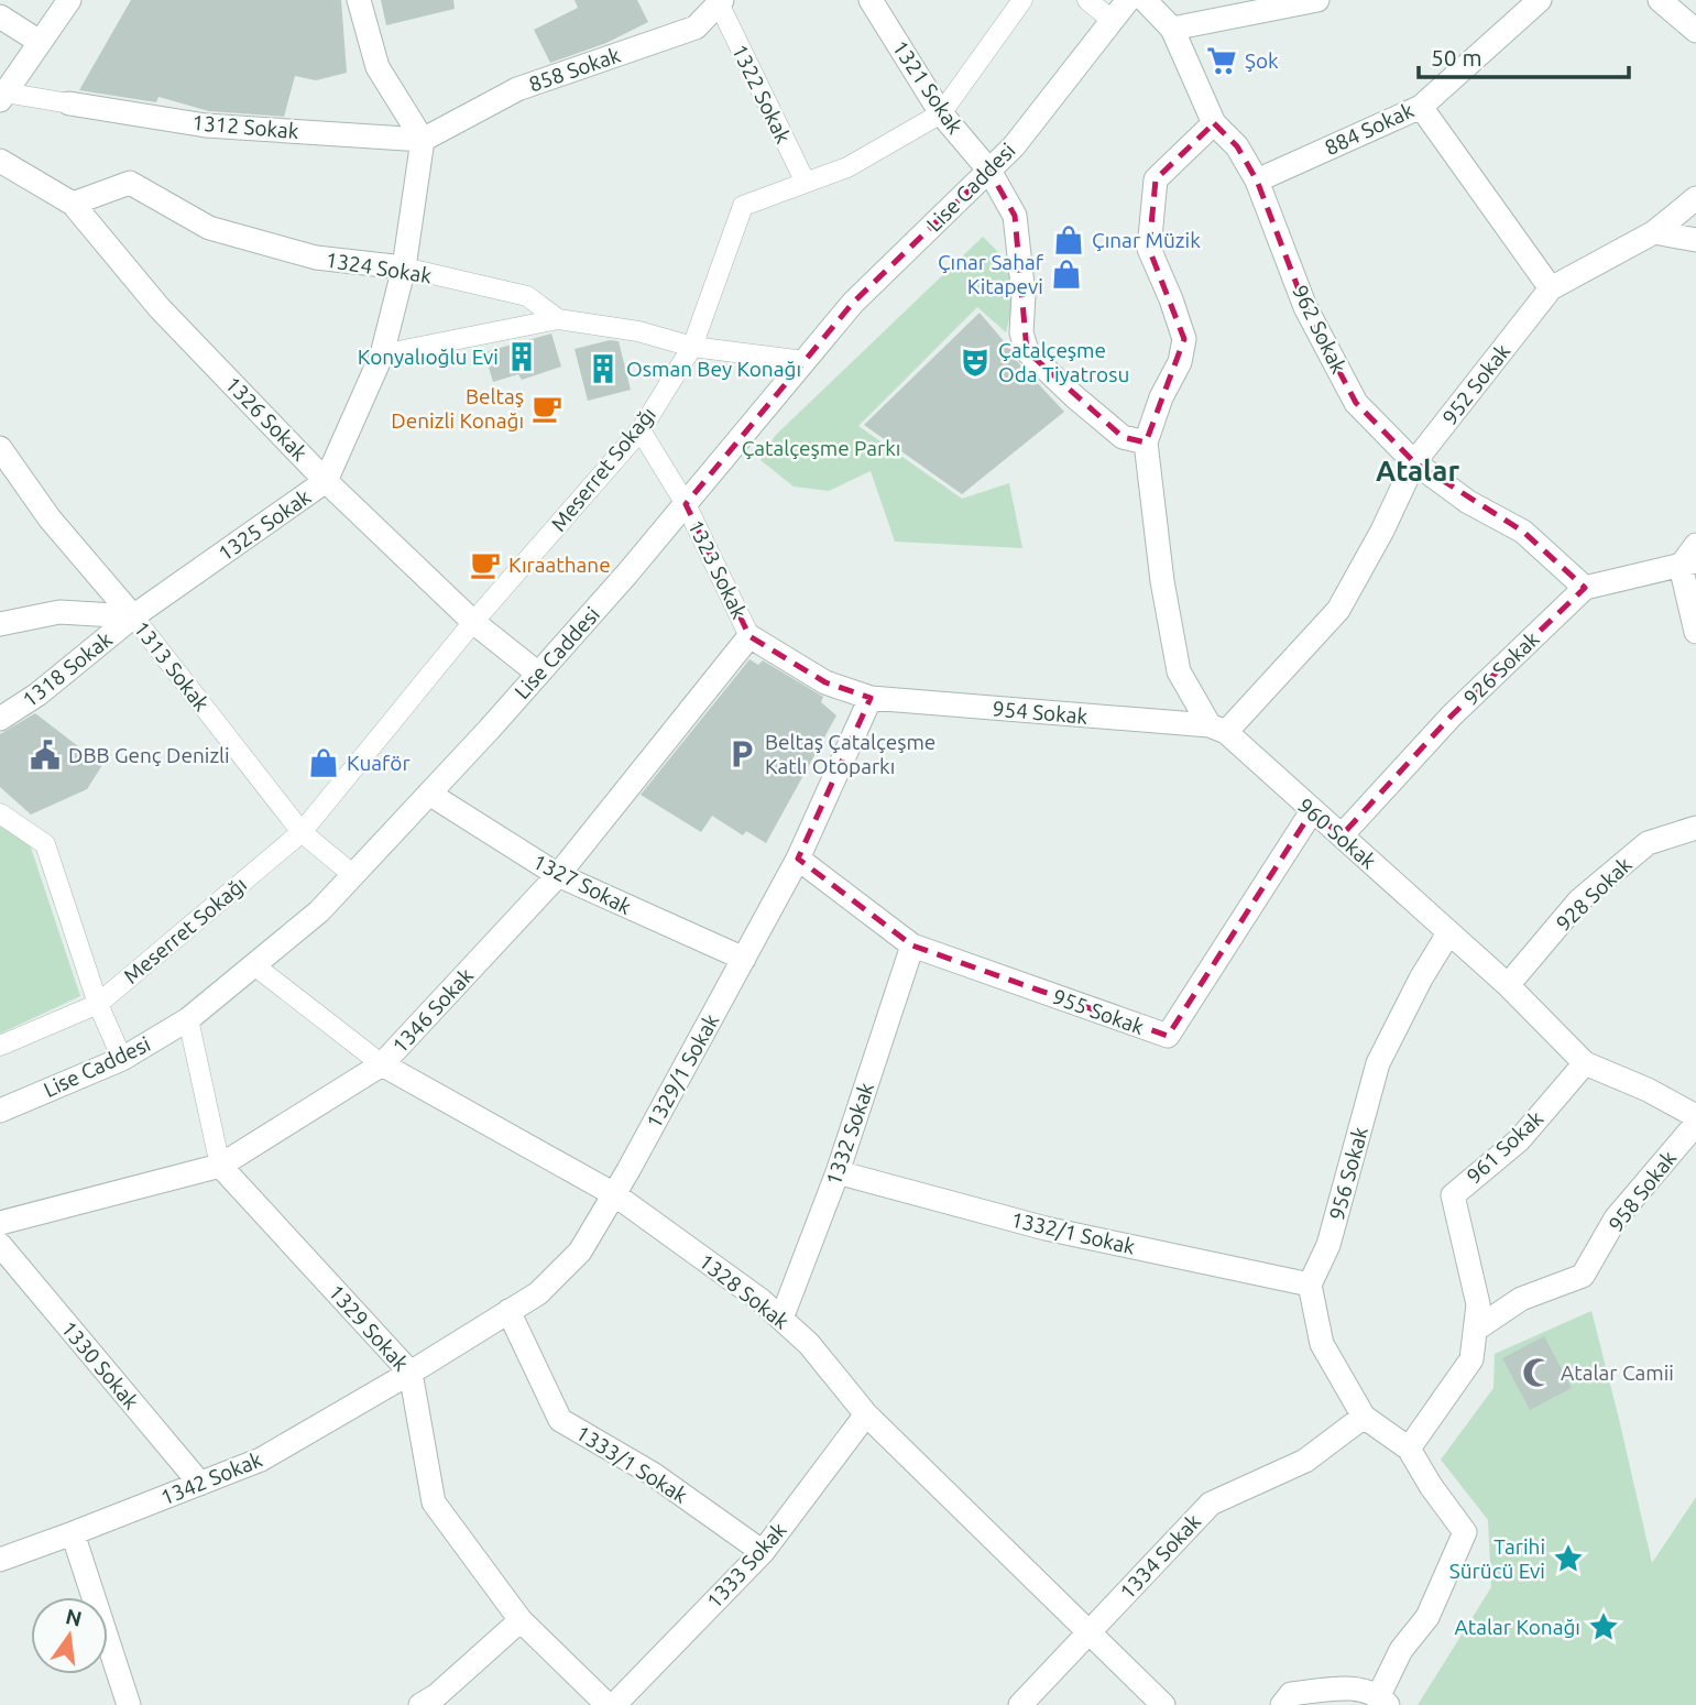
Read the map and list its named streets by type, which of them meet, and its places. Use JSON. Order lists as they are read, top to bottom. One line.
{"streets":{"street":["858 Sokak","1321 Sokak","1322 Sokak","1312 Sokak","884 Sokak","Lise Caddesi","1324 Sokak","962 Sokak","952 Sokak","1326 Sokak","Meserret Sokağı","1325 Sokak","1323 Sokak","1313 Sokak","926 Sokak","1318 Sokak","954 Sokak","960 Sokak","1327 Sokak","928 Sokak","1346 Sokak","955 Sokak","1329/1 Sokak","1332 Sokak","961 Sokak","956 Sokak","958 Sokak","1332/1 Sokak","1328 Sokak","1329 Sokak","1330 Sokak","1333/1 Sokak","1342 Sokak","1334 Sokak","1333 Sokak"]},"crossings":[["858 Sokak","1322 Sokak"],["858 Sokak","1312 Sokak"],["858 Sokak","1325 Sokak"],["1321 Sokak","Lise Caddesi"],["1321 Sokak","Meserret Sokağı"],["1321 Sokak","960 Sokak"],["1322 Sokak","Meserret Sokağı"],["1312 Sokak","1325 Sokak"],["884 Sokak","962 Sokak"],["Lise Caddesi","1324 Sokak"],["Lise Caddesi","1326 Sokak"],["Lise Caddesi","1323 Sokak"],["Lise Caddesi","1313 Sokak"],["Lise Caddesi","1327 Sokak"],["Lise Caddesi","1328 Sokak"],["1324 Sokak","1326 Sokak"],["1324 Sokak","Meserret Sokağı"],["1324 Sokak","1325 Sokak"],["962 Sokak","952 Sokak"],["962 Sokak","926 Sokak"],["952 Sokak","954 Sokak"],["952 Sokak","960 Sokak"],["1326 Sokak","Meserret Sokağı"],["1326 Sokak","1325 Sokak"],["Meserret Sokağı","1323 Sokak"],["Meserret Sokağı","1313 Sokak"],["1325 Sokak","1313 Sokak"],["1325 Sokak","1318 Sokak"],["1323 Sokak","954 Sokak"],["1323 Sokak","1346 Sokak"],["1323 Sokak","1329/1 Sokak"],["1313 Sokak","1318 Sokak"],["926 Sokak","960 Sokak"],["954 Sokak","960 Sokak"],["954 Sokak","1329/1 Sokak"],["960 Sokak","928 Sokak"],["960 Sokak","955 Sokak"],["960 Sokak","961 Sokak"],["960 Sokak","956 Sokak"],["1327 Sokak","1346 Sokak"],["1327 Sokak","1329/1 Sokak"],["1346 Sokak","1328 Sokak"],["1346 Sokak","1329 Sokak"],["955 Sokak","1329/1 Sokak"],["955 Sokak","1332 Sokak"],["1329/1 Sokak","1328 Sokak"],["1329/1 Sokak","1329 Sokak"],["1329/1 Sokak","1333/1 Sokak"],["1329/1 Sokak","1342 Sokak"],["1332 Sokak","1332/1 Sokak"],["1332 Sokak","1328 Sokak"],["961 Sokak","958 Sokak"],["956 Sokak","1332/1 Sokak"],["1328 Sokak","1334 Sokak"],["1328 Sokak","1333 Sokak"],["1329 Sokak","1342 Sokak"],["1330 Sokak","1342 Sokak"],["1333/1 Sokak","1333 Sokak"]],"districts":["Atalar"],"parks":["Çatalçeşme Parkı"],"places":{"supermarket":["Şok"],"shop":["Çınar Müzik","Çınar Sahaf Kitapevi","Kuaför"],"building":["Konyalıoğlu Evi","Osman Bey Konağı"],"theatre":["Çatalçeşme Oda Tiyatrosu"],"cafe":["Beltaş Denizli Konağı","Kıraathane"],"parking":["Beltaş Çatalçeşme Katlı Otoparkı"],"public building":["DBB Genç Denizli"],"mosque":["Atalar Camii"],"place":["Tarihi Sürücü Evi","Atalar Konağı"]},"scale_bar":"50 m","north":"top"}
